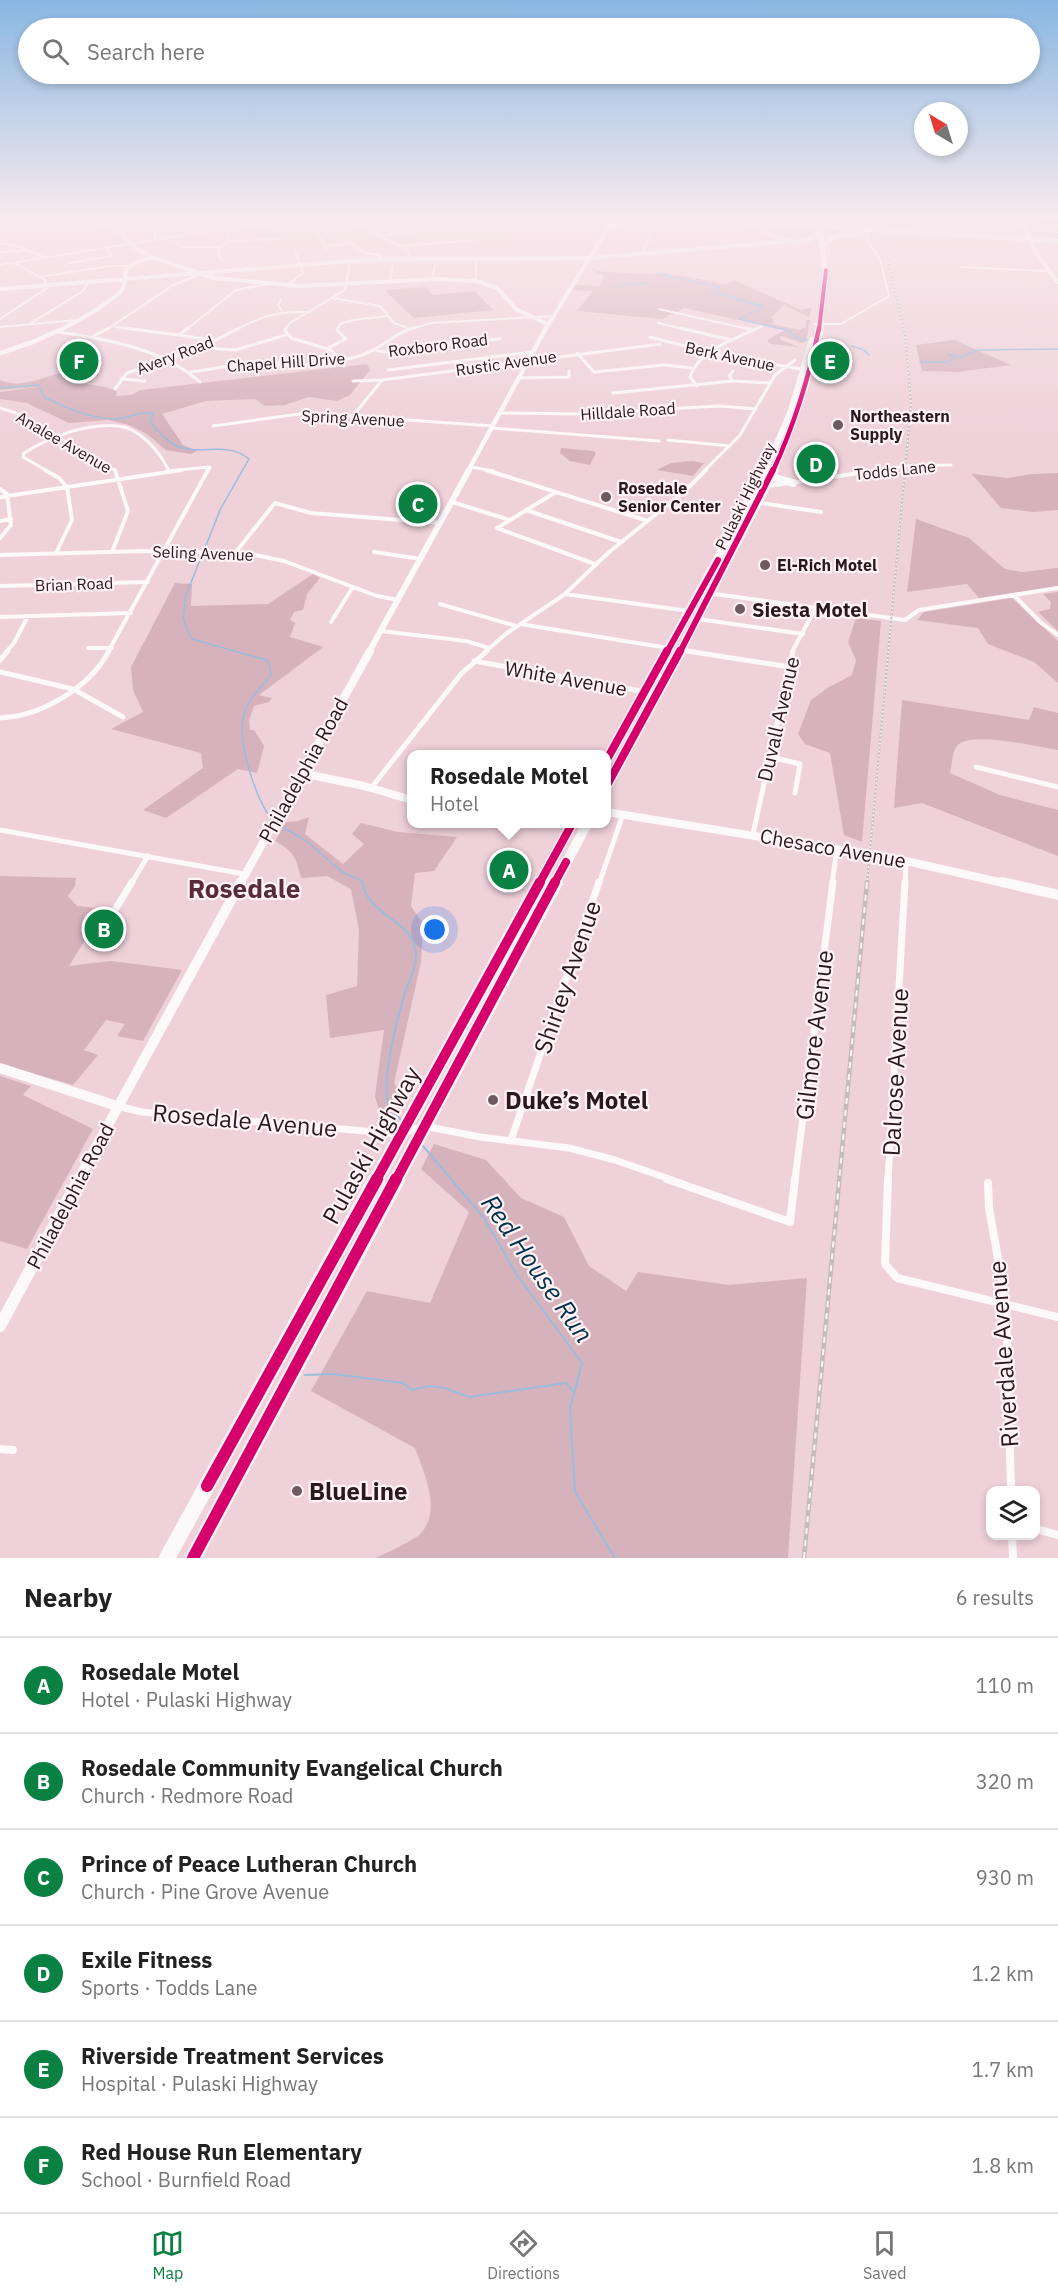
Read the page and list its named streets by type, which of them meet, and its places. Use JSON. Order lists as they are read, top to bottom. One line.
{"streets":{"highway":["Pulaski Highway"],"main road":["Philadelphia Road","Chesaco Avenue"],"street":["Roxboro Road","Avery Road","Berk Avenue","Chapel Hill Drive","Rustic Avenue","Hilldale Road","Spring Avenue","Analee Avenue","Todds Lane","Seling Avenue","Brian Road","White Avenue","Duvall Avenue","Shirley Avenue","Gilmore Avenue","Dalrose Avenue","Rosedale Avenue","Riverdale Avenue"]},"crossings":[["Roxboro Road","Chapel Hill Drive"],["Berk Avenue","Pulaski Highway"],["Chapel Hill Drive","Philadelphia Road"],["Rustic Avenue","Philadelphia Road"],["Hilldale Road","Philadelphia Road"],["Spring Avenue","Philadelphia Road"],["Analee Avenue","Seling Avenue"],["Todds Lane","Pulaski Highway"],["Pulaski Highway","White Avenue"],["Pulaski Highway","Rosedale Avenue"],["Seling Avenue","Philadelphia Road"],["Duvall Avenue","Chesaco Avenue"],["Philadelphia Road","Rosedale Avenue"],["Chesaco Avenue","Shirley Avenue"],["Chesaco Avenue","Gilmore Avenue"],["Chesaco Avenue","Dalrose Avenue"],["Shirley Avenue","Rosedale Avenue"],["Gilmore Avenue","Rosedale Avenue"]],"districts":["Rosedale"],"water":["Red House Run"],"places":["Northeastern Supply","Rosedale Senior Center","El-Rich Motel","Siesta Motel","Duke’s Motel","BlueLine"],"north":"top left","page":{"search":"Search here","pins":["E","F","D","C","A","B"],"popup":["Rosedale Motel","Hotel"],"heading":["Nearby","6 results"],"list":[{"mark":"A","name":"Rosedale Motel","note":"Hotel · Pulaski Highway","value":"110 m"},{"mark":"B","name":"Rosedale Community Evangelical Church","note":"Church · Redmore Road","value":"320 m"},{"mark":"C","name":"Prince of Peace Lutheran Church","note":"Church · Pine Grove Avenue","value":"930 m"},{"mark":"D","name":"Exile Fitness","note":"Sports · Todds Lane","value":"1.2 km"},{"mark":"E","name":"Riverside Treatment Services","note":"Hospital · Pulaski Highway","value":"1.7 km"},{"mark":"F","name":"Red House Run Elementary","note":"School · Burnfield Road","value":"1.8 km"}],"nav":["Map","Directions","Saved"]}}
